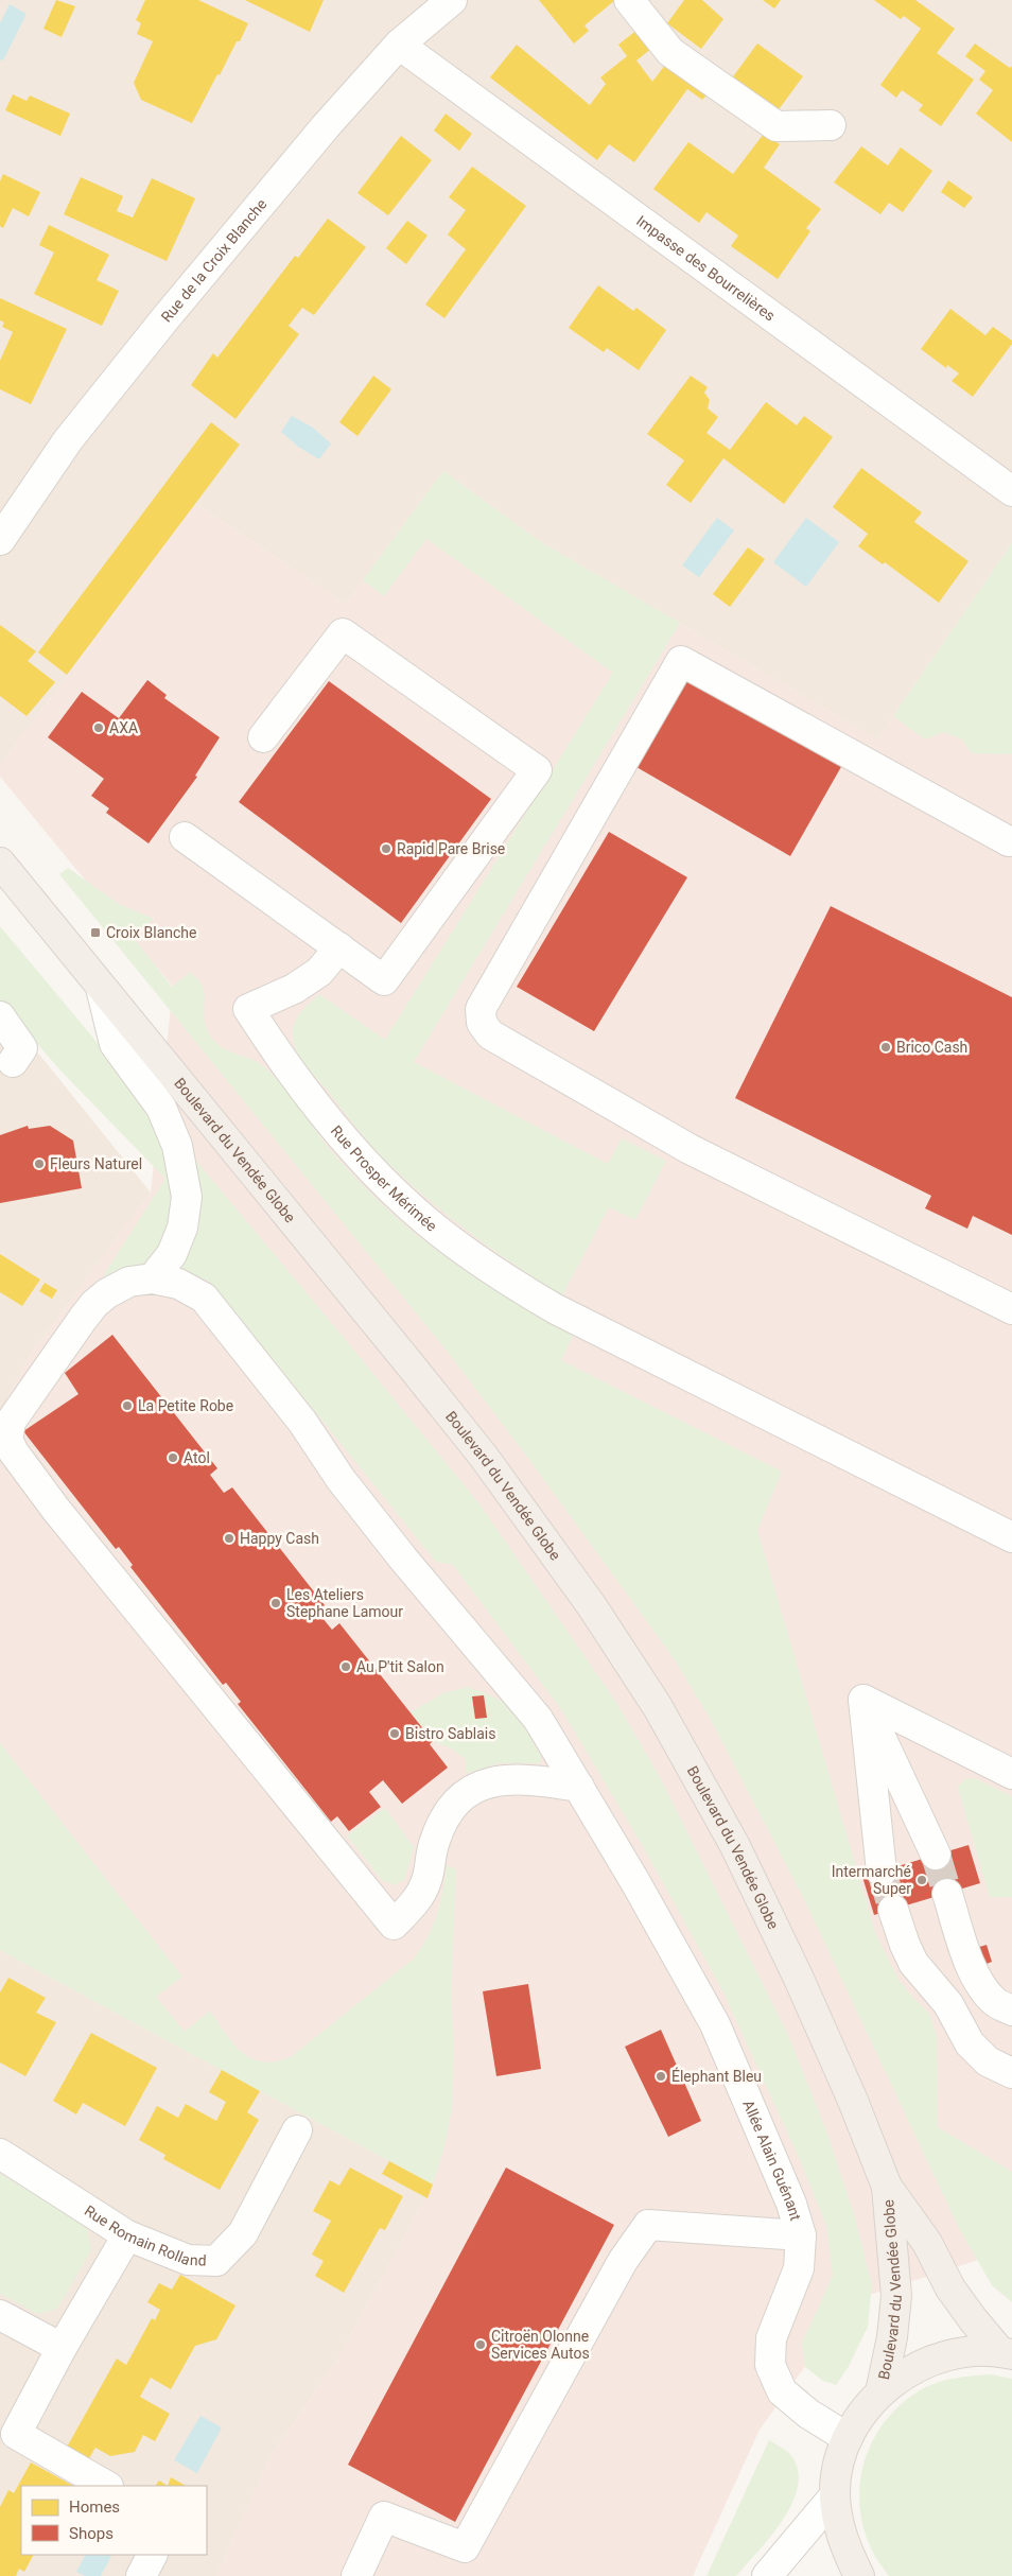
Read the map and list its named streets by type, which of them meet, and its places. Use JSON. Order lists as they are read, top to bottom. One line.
{"streets":{"main road":["Boulevard du Vendée Globe"],"street":["Rue de la Croix Blanche","Impasse des Bourrelières","Rue Prosper Mérimée","Allée Alain Guénant","Rue Romain Rolland"]},"crossings":[["Rue de la Croix Blanche","Impasse des Bourrelières"]],"places":{"other":["AXA","Rapid Pare Brise","Brico Cash","Fleurs Naturel","La Petite Robe","Atol","Happy Cash","Les Ateliers Stephane Lamour","Au P'tit Salon","Bistro Sablais","Intermarché Super","Élephant Bleu","Citroën Olonne Services Autos"],"transit":["Croix Blanche"]},"legend":["Homes","Shops"]}
